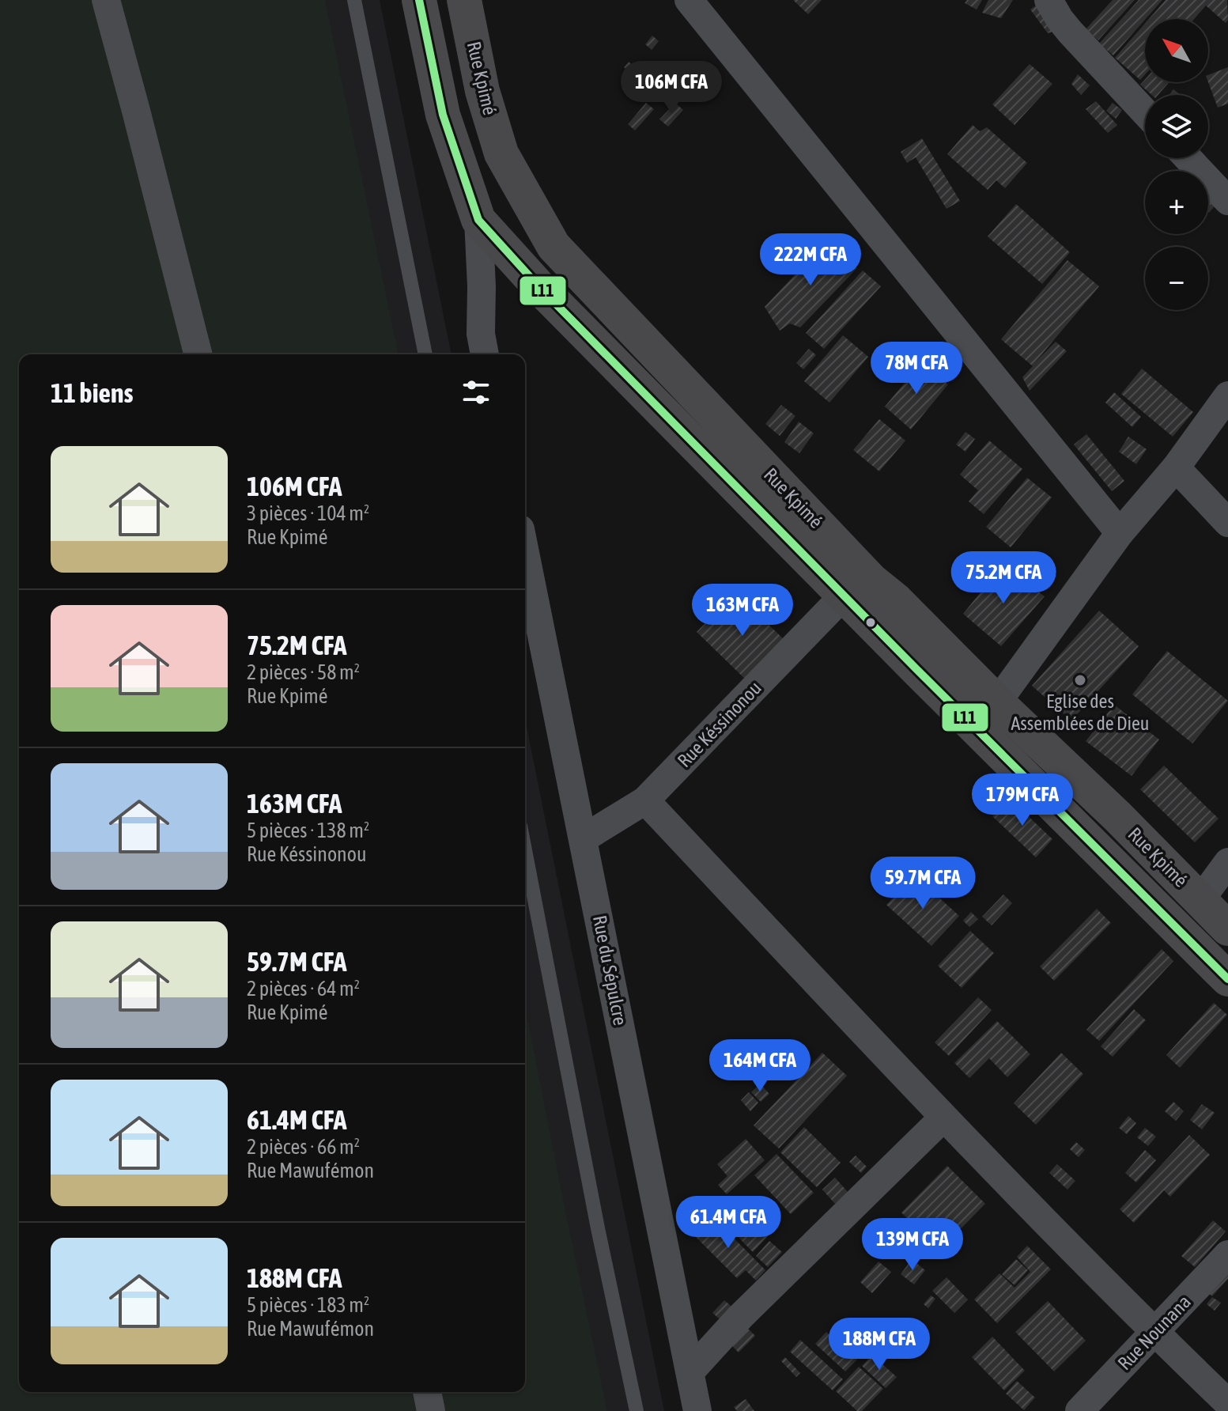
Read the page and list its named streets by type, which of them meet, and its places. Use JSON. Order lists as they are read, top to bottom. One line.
{"streets":{"main road":["Rue Kpimé"],"street":["Rue Késsinonou","Rue du Sépulcre","Rue Nounana"]},"crossings":[["Rue Kpimé","Rue Késsinonou"],["Rue Késsinonou","Rue du Sépulcre"]],"places":["Eglise des Assemblées de Dieu"],"lines":["transit line L11"],"north":"top left","page":{"map_buttons":["+","−"],"price":["106M CFA","222M CFA","78M CFA","75.2M CFA","163M CFA","179M CFA","59.7M CFA","164M CFA","61.4M CFA","139M CFA","188M CFA"],"heading":"11 biens","list":[{"name":"106M CFA","note":"3 pièces · 104 m² · Rue Kpimé"},{"name":"75.2M CFA","note":"2 pièces · 58 m² · Rue Kpimé"},{"name":"163M CFA","note":"5 pièces · 138 m² · Rue Késsinonou"},{"name":"59.7M CFA","note":"2 pièces · 64 m² · Rue Kpimé"},{"name":"61.4M CFA","note":"2 pièces · 66 m² · Rue Mawufémon"},{"name":"188M CFA","note":"5 pièces · 183 m² · Rue Mawufémon"}]}}
